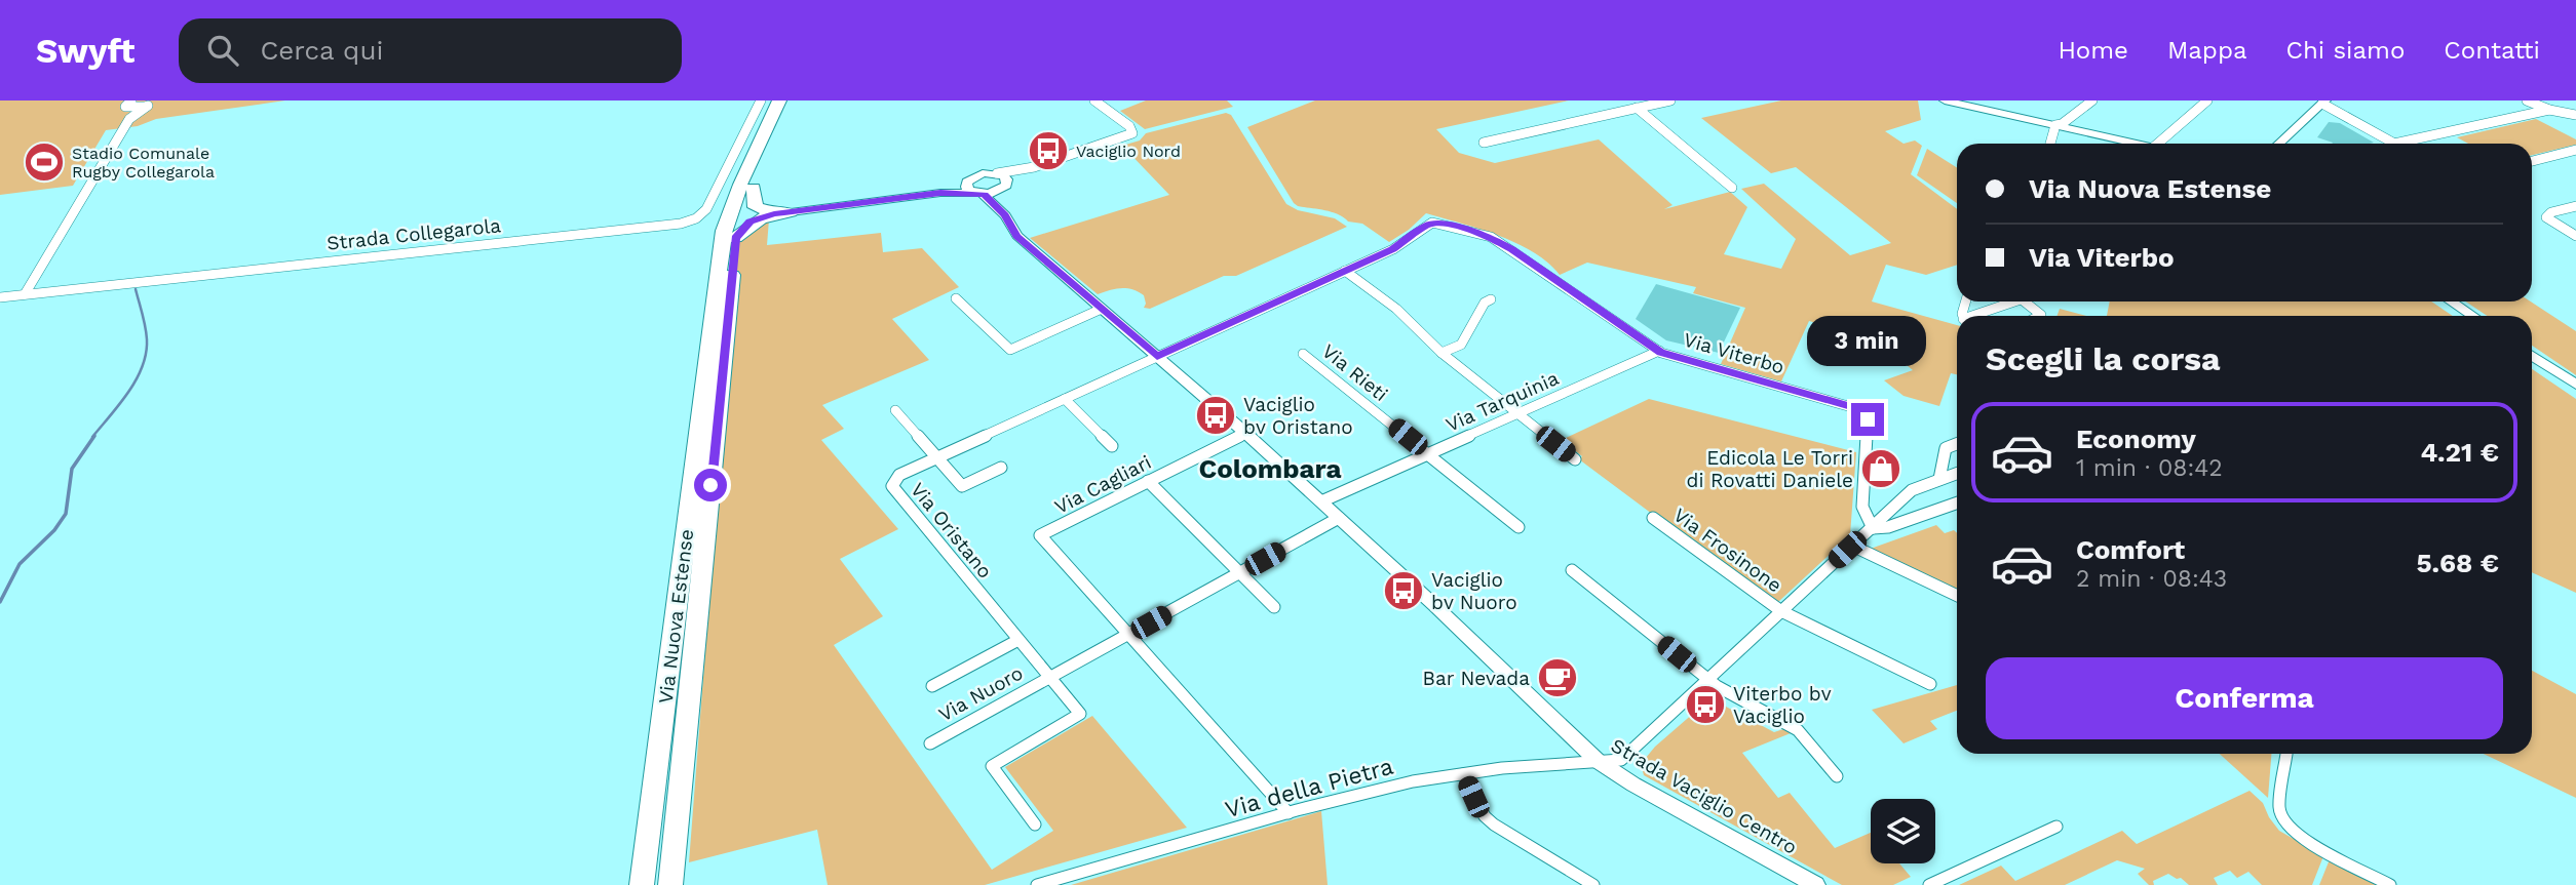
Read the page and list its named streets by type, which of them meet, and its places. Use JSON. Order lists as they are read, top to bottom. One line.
{"streets":{"highway":["Via Nuova Estense"],"street":["Strada Collegarola","Via Viterbo","Via Rieti","Via Tarquinia","Via Cagliari","Via Oristano","Via Frosinone","Via Nuoro","Via della Pietra","Strada Vaciglio Centro"]},"crossings":[["Via Viterbo","Via Tarquinia"],["Via Viterbo","Via Oristano"],["Via Rieti","Via Tarquinia"],["Via Tarquinia","Via Oristano"],["Via Tarquinia","Strada Vaciglio Centro"],["Via Cagliari","Via Nuoro"],["Via Cagliari","Via della Pietra"],["Via Cagliari","Strada Vaciglio Centro"],["Via Oristano","Via Nuoro"],["Via Oristano","Strada Vaciglio Centro"],["Via Nuoro","Strada Vaciglio Centro"],["Via della Pietra","Strada Vaciglio Centro"]],"districts":["Colombara"],"places":{"bus stop":["Vaciglio Nord","Vaciglio bv Oristano","Vaciglio bv Nuoro","Viterbo bv Vaciglio"],"sports":["Stadio Comunale Rugby Collegarola"],"shop":["Edicola Le Torri di Rovatti Daniele"],"cafe":["Bar Nevada"]},"page":{"header":"Swyft","search":"Cerca qui","nav":["Home","Mappa","Chi siamo","Contatti"],"banner":["Via Nuova Estense","Via Viterbo"],"bubble":"3 min","heading":"Scegli la corsa","list":[{"name":"Economy","note":"1 min · 08:42","value":"4.21 €"},{"name":"Comfort","note":"2 min · 08:43","value":"5.68 €"}],"buttons":"Conferma"}}
